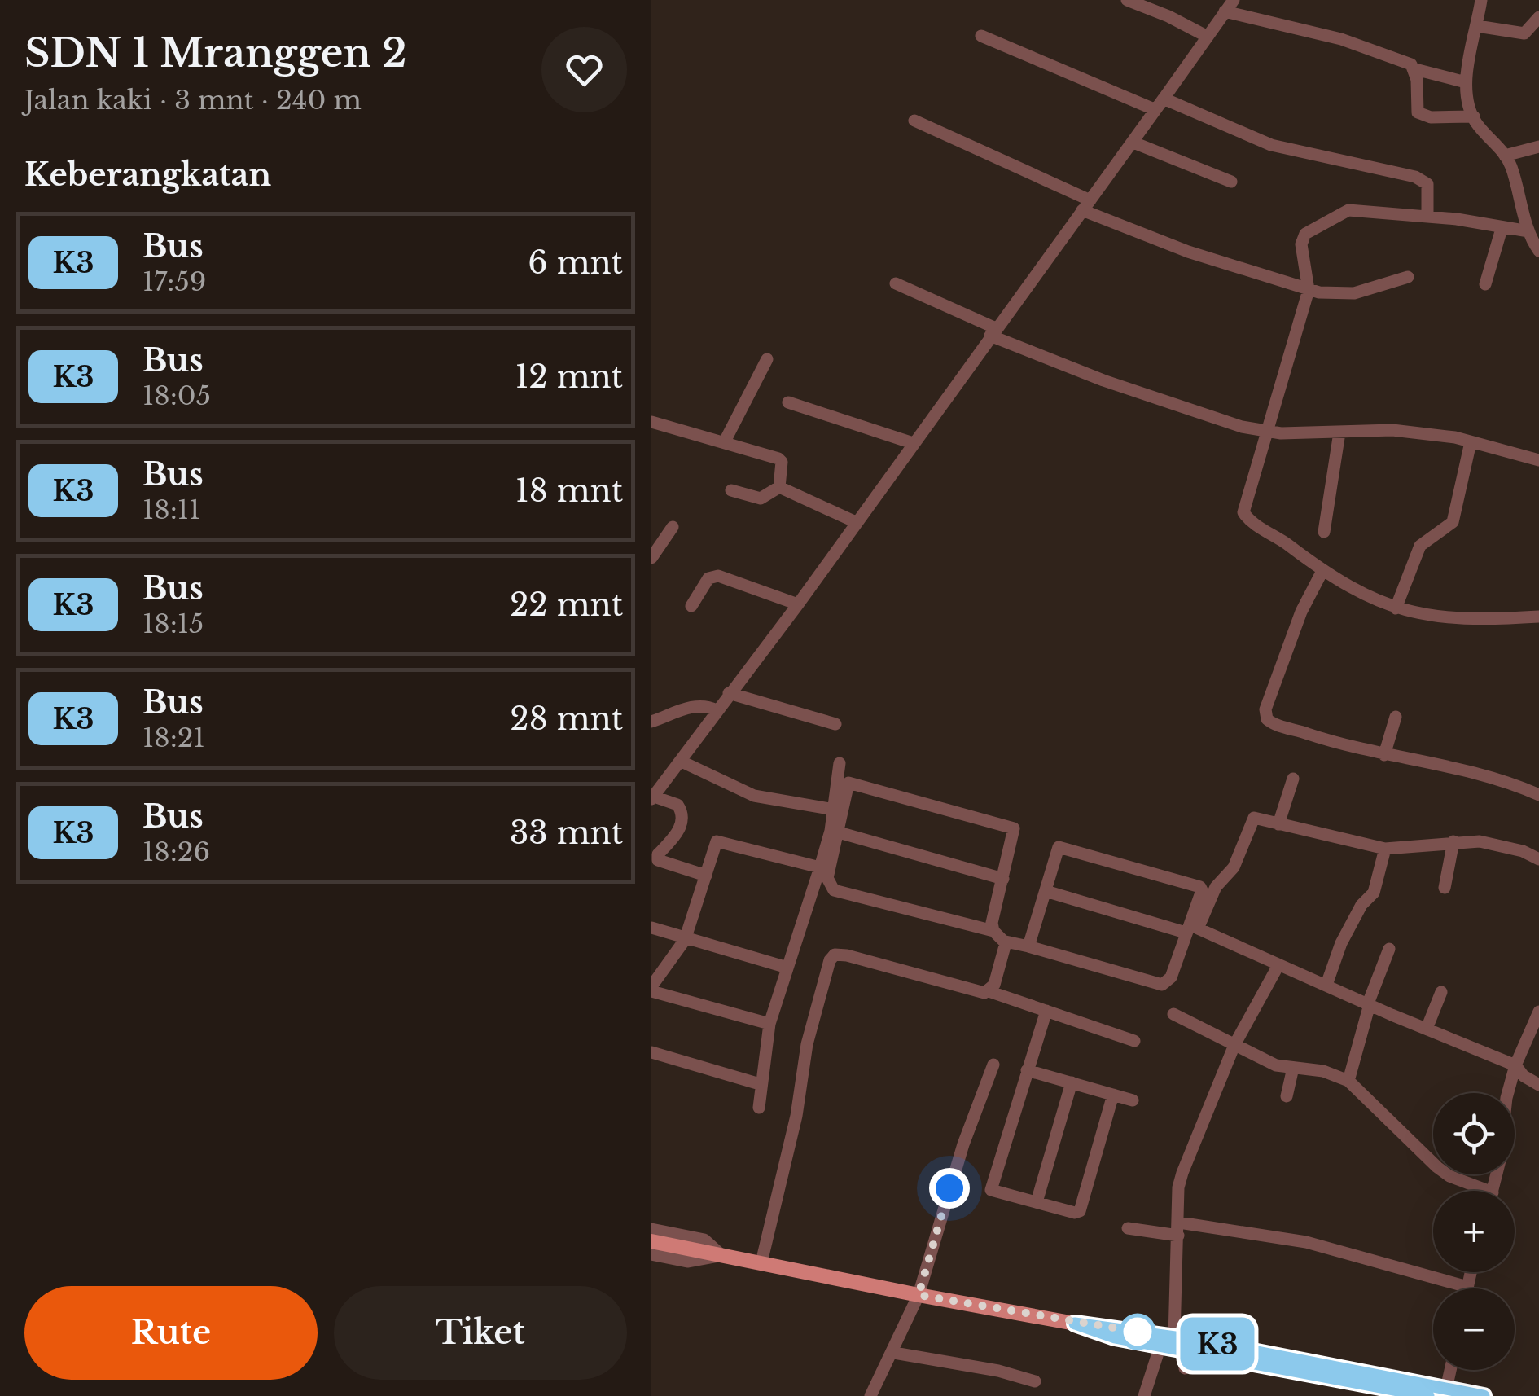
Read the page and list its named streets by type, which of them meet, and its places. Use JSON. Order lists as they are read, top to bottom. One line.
{"lines":["bus line K3"],"page":{"heading":[["SDN 1 Mranggen 2","Jalan kaki · 3 mnt · 240 m"],"Keberangkatan"],"on_map":"K3","list":[{"mark":"K3","name":"Bus","note":"17:59","value":"6 mnt"},{"mark":"K3","name":"Bus","note":"18:05","value":"12 mnt"},{"mark":"K3","name":"Bus","note":"18:11","value":"18 mnt"},{"mark":"K3","name":"Bus","note":"18:15","value":"22 mnt"},{"mark":"K3","name":"Bus","note":"18:21","value":"28 mnt"},{"mark":"K3","name":"Bus","note":"18:26","value":"33 mnt"}],"map_buttons":["+","−"],"buttons":["Rute","Tiket"]}}
